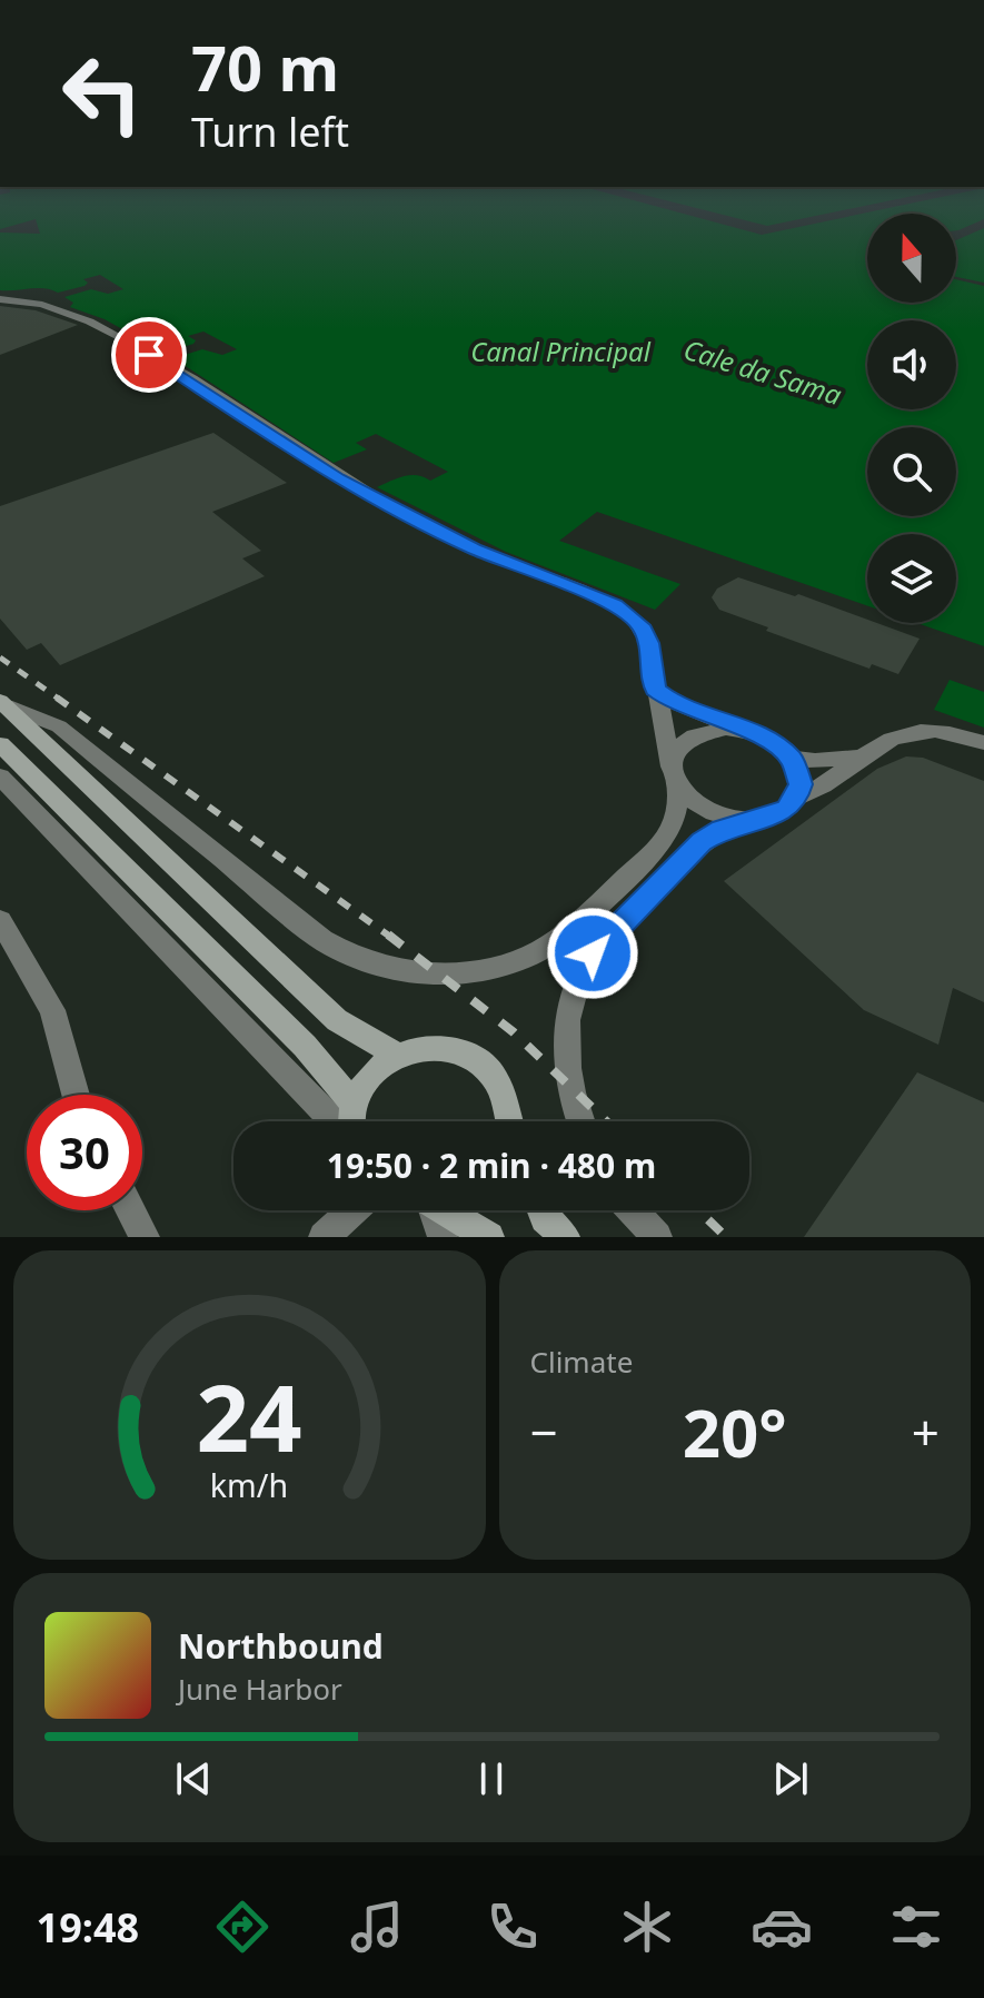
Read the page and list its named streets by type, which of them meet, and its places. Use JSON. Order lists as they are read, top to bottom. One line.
{"water":["Canal Principal","Cale da Sama"],"north":"top","page":{"turn":["70 m","Turn left"],"limit":"30","trip":"19:50 · 2 min · 480 m","tile":"Climate","heat":["−","20°","+"],"song":["Northbound","June Harbor"],"tabs":"19:48","gauge":["24","km/h"]}}
